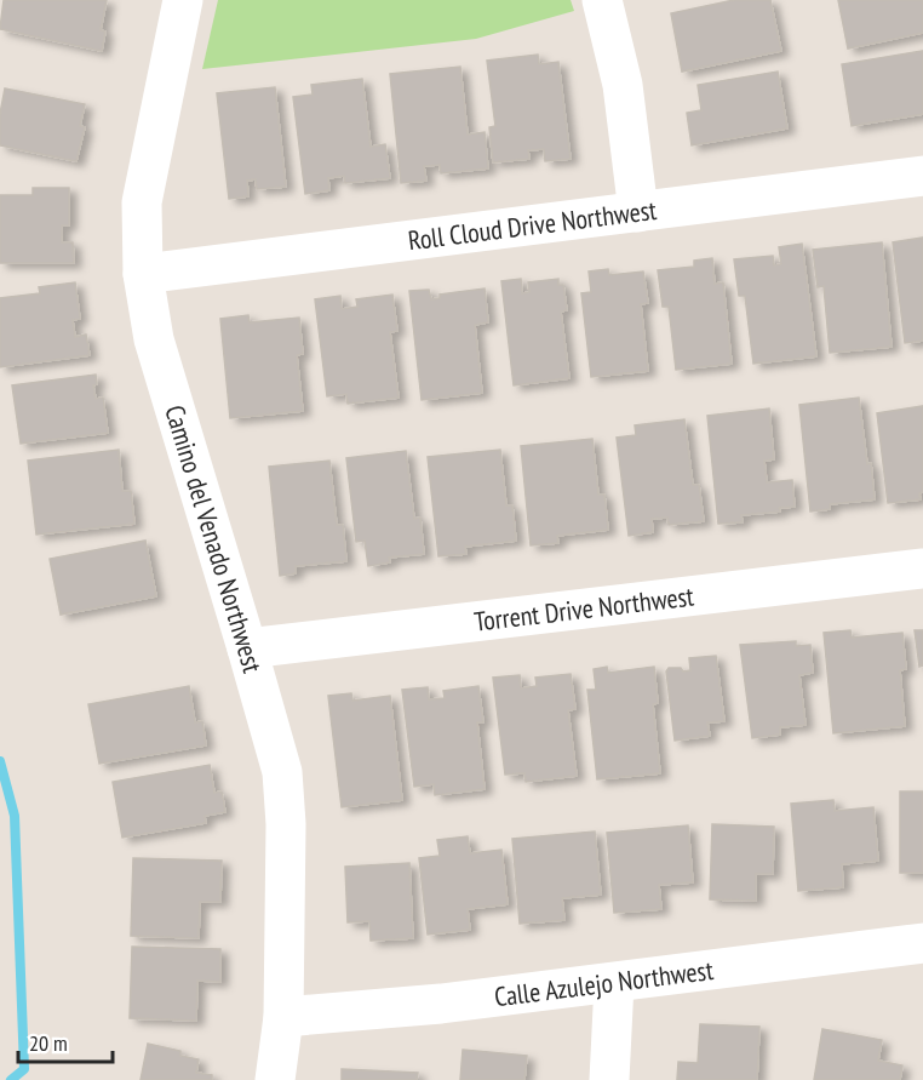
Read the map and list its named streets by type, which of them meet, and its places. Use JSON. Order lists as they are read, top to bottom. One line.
{"streets":{"street":["Roll Cloud Drive Northwest","Camino del Venado Northwest","Torrent Drive Northwest","Calle Azulejo Northwest"]},"crossings":[["Roll Cloud Drive Northwest","Camino del Venado Northwest"],["Camino del Venado Northwest","Torrent Drive Northwest"],["Camino del Venado Northwest","Calle Azulejo Northwest"]],"scale_bar":"20 m"}
